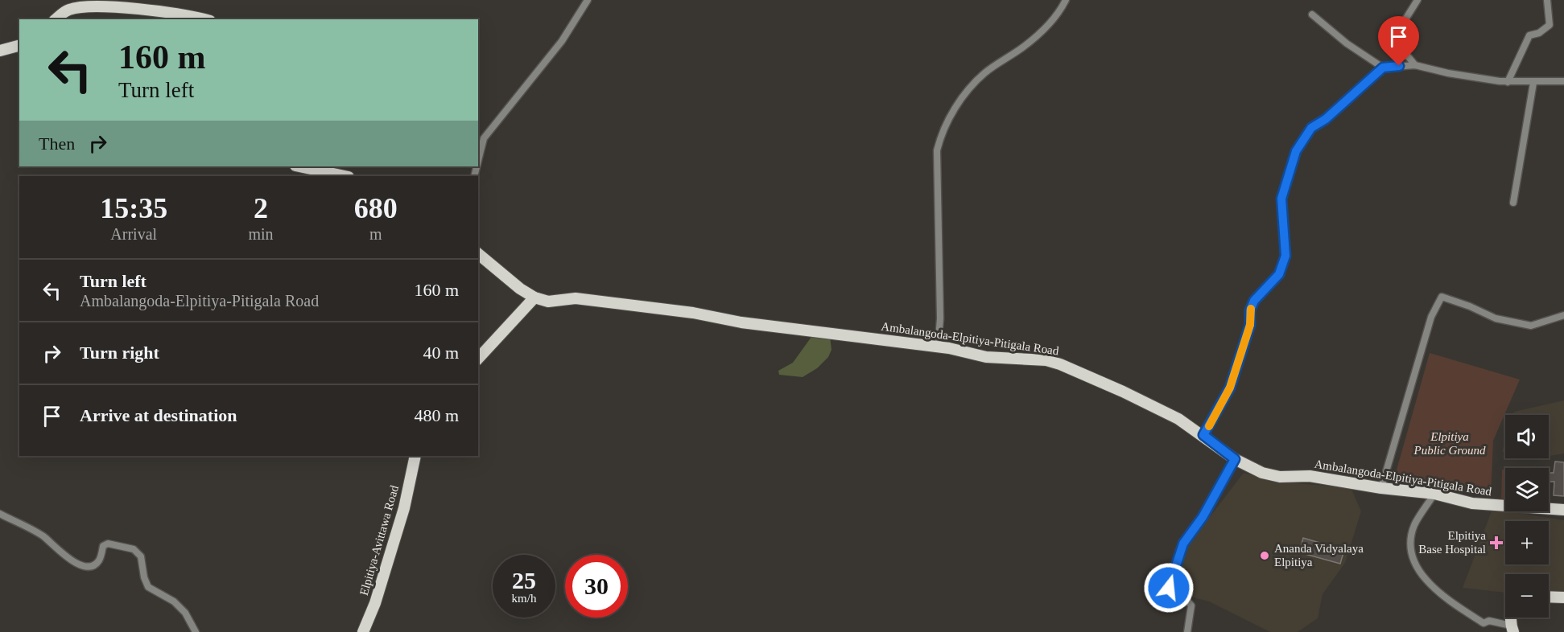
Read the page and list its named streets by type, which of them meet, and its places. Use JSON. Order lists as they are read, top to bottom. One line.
{"streets":{"main road":["Ambalangoda-Elpitiya-Pitigala Road","Elpitiya-Avittawa Road"]},"parks":["Elpitiya Public Ground"],"places":{"health":["Elpitiya Base Hospital"],"other":["Ananda Vidyalaya Elpitiya"]},"page":{"turn":["160 m","Turn left"],"then":"Then","eta":["15:35","Arrival","2","min","680","m"],"list":[{"name":"Turn left","note":"Ambalangoda-Elpitiya-Pitigala Road","value":"160 m"},{"name":"Turn right","value":"40 m"},{"name":"Arrive at destination","value":"480 m"}],"map_buttons":["+","−"],"speed":"25 km/h","limit":"30"}}
